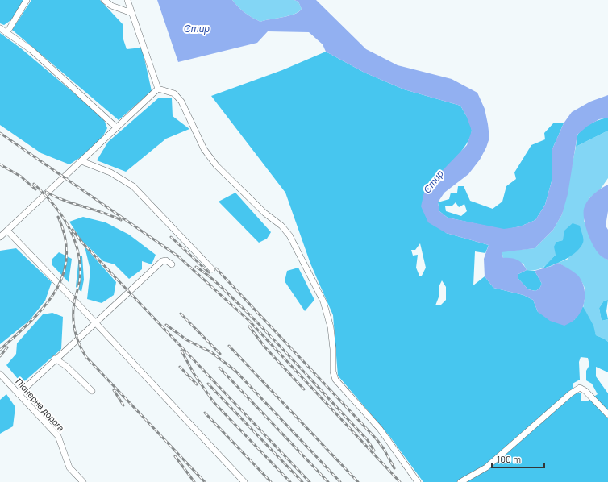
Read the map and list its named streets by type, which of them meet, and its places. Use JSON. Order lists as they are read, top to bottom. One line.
{"streets":{"street":["Піонерна дорога"]},"water":["Стир"],"scale_bar":"100 m"}
